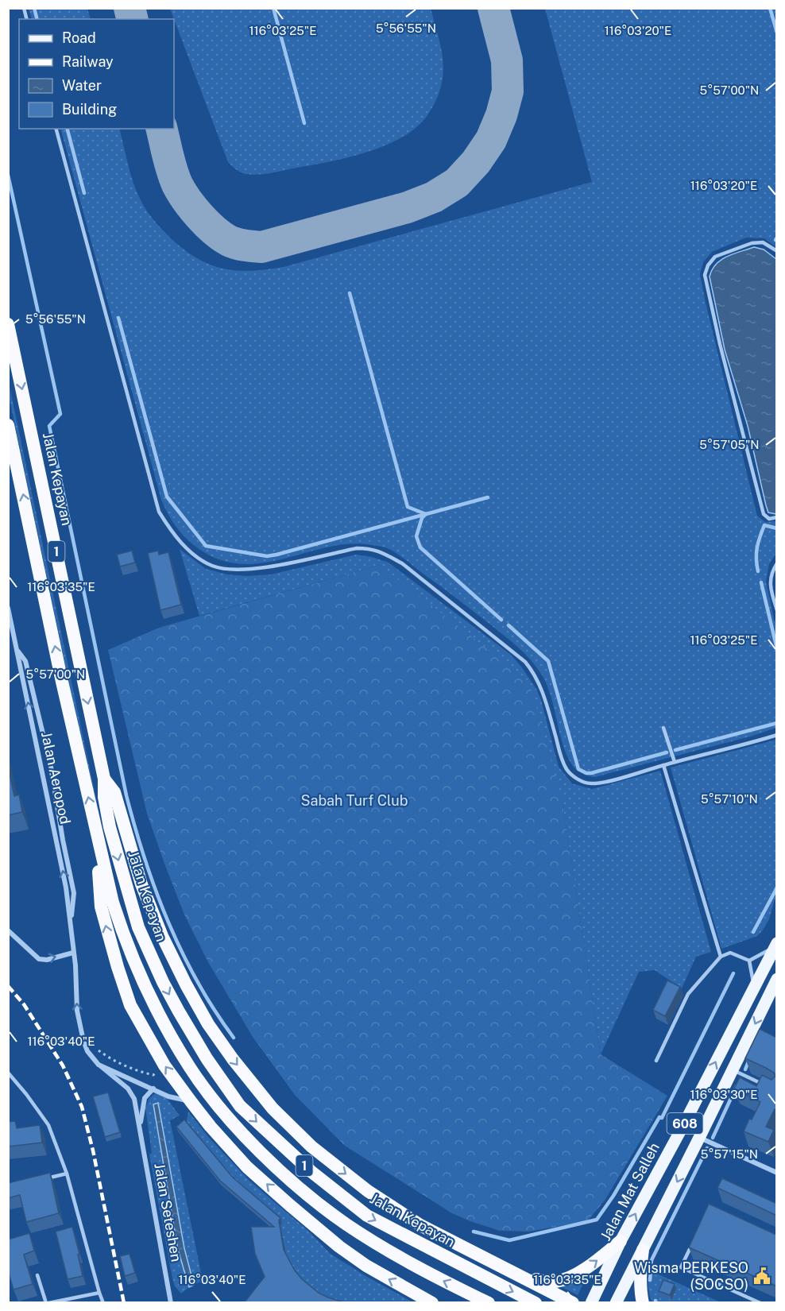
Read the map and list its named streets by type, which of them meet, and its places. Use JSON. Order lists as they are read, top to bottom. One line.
{"streets":{"highway":["Jalan Kepayan","1"],"main road":["608","Jalan Mat Salleh"],"street":["Jalan Aeropod","Jalan Seteshen"]},"crossings":[["Jalan Aeropod","Jalan Seteshen"]],"parks":["Sabah Turf Club"],"places":{"public building":["Wisma PERKESO (SOCSO)"]},"legend":["Road","Railway","Water","Building"],"coordinates":["5°56'55\"N","116°03'20\"E","116°03'25\"E","5°57'00\"N","5°57'05\"N","116°03'35\"E","5°57'10\"N","116°03'40\"E","116°03'30\"E","5°57'15\"N"]}
